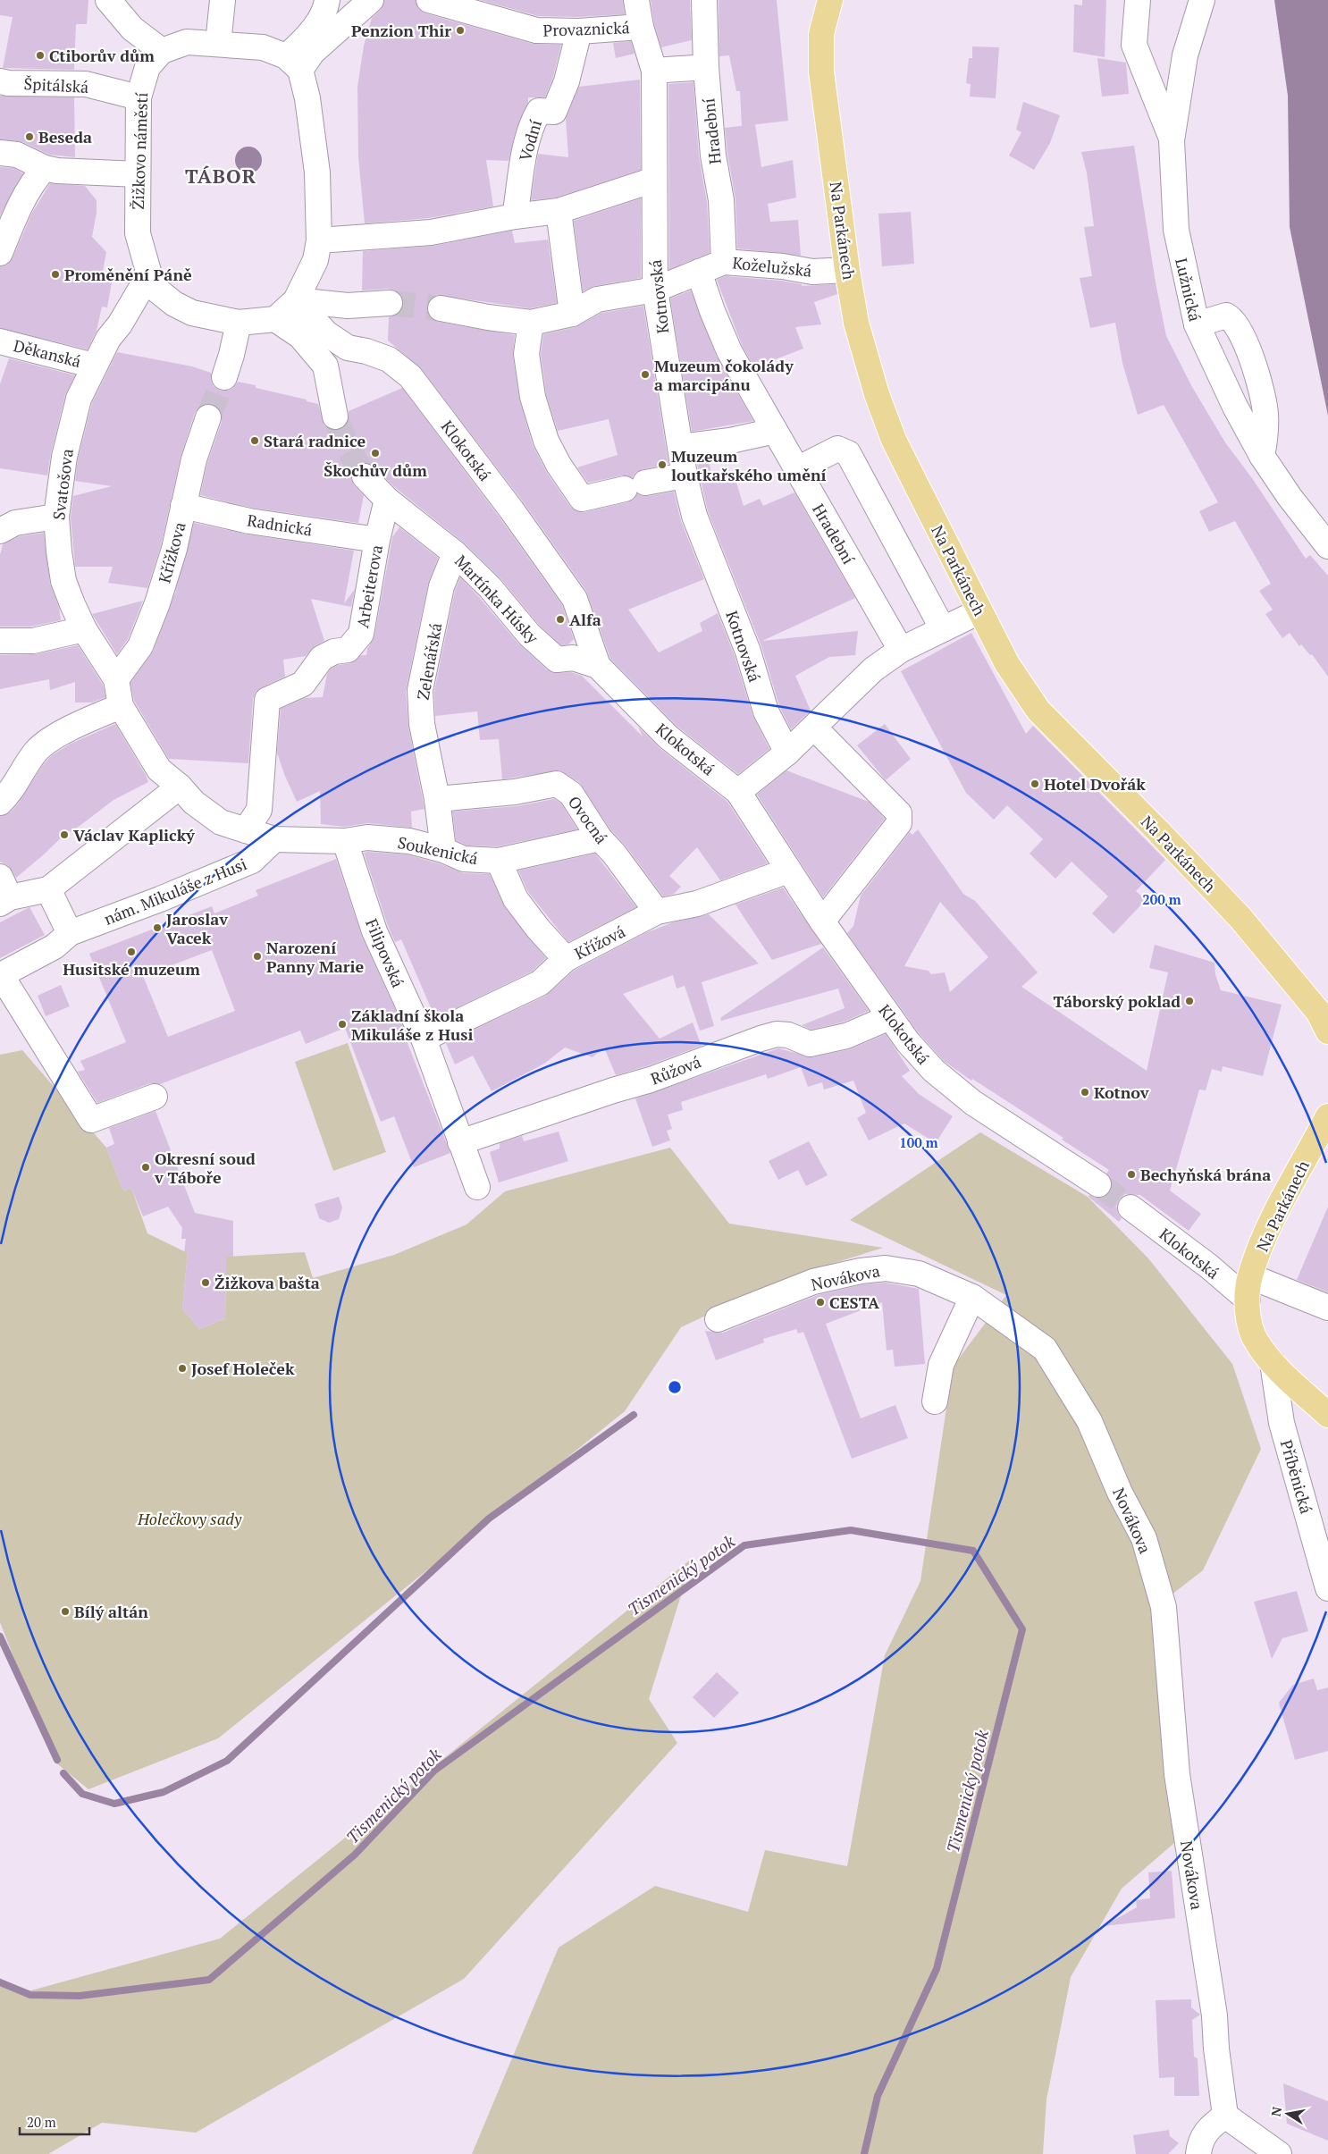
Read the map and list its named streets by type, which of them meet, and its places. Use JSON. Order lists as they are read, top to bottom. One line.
{"streets":{"main road":["Na Parkánech"],"street":["Provaznická","Špitálská","Hradební","Vodní","Žižkovo náměstí","Koželužská","Lužnická","Kotnovská","Děkanská","Klokotská","Svatošova","Radnická","Křížkova","Arbeiterova","Martínka Húsky","Zelenářská","Ovocná","Soukenická","nám. Mikuláše z Husi","Křížová","Filipovská","Růžová","Novákova","Příběnická"]},"crossings":[["Provaznická","Vodní"],["Provaznická","Kotnovská"],["Špitálská","Žižkovo náměstí"],["Hradební","Koželužská"],["Žižkovo náměstí","Svatošova"],["Na Parkánech","Koželužská"],["Na Parkánech","Klokotská"],["Koželužská","Kotnovská"],["Děkanská","Svatošova"],["Klokotská","Martínka Húsky"],["Klokotská","Křížová"],["Klokotská","Růžová"],["Svatošova","Křížkova"],["Svatošova","nám. Mikuláše z Husi"],["Radnická","Křížkova"],["Radnická","Arbeiterova"],["Arbeiterova","Martínka Húsky"],["Arbeiterova","nám. Mikuláše z Husi"],["Martínka Húsky","Zelenářská"],["Zelenářská","Ovocná"],["Zelenářská","Soukenická"],["Ovocná","Soukenická"],["Ovocná","Křížová"],["Soukenická","nám. Mikuláše z Husi"],["Soukenická","Filipovská"],["nám. Mikuláše z Husi","Filipovská"],["Křížová","Filipovská"],["Filipovská","Růžová"]],"districts":["TÁBOR"],"water":["Tismenický potok"],"parks":["Holečkovy sady"],"places":["Penzion Thir","Ctiborův dům","Beseda","Proměnění Páně","Muzeum čokolády a marcipánu","Stará radnice","Škochův dům","Muzeum loutkařského umění","Alfa","Hotel Dvořák","Václav Kaplický","Jaroslav Vacek","Husitské muzeum","Narození Panny Marie","Táborský poklad","Základní škola Mikuláše z Husi","Kotnov","Okresní soud v Táboře","Bechyňská brána","Žižkova bašta","CESTA","Josef Holeček","Bílý altán"],"scale_bar":"20 m","north":"left","rings":["200 m","100 m"]}
